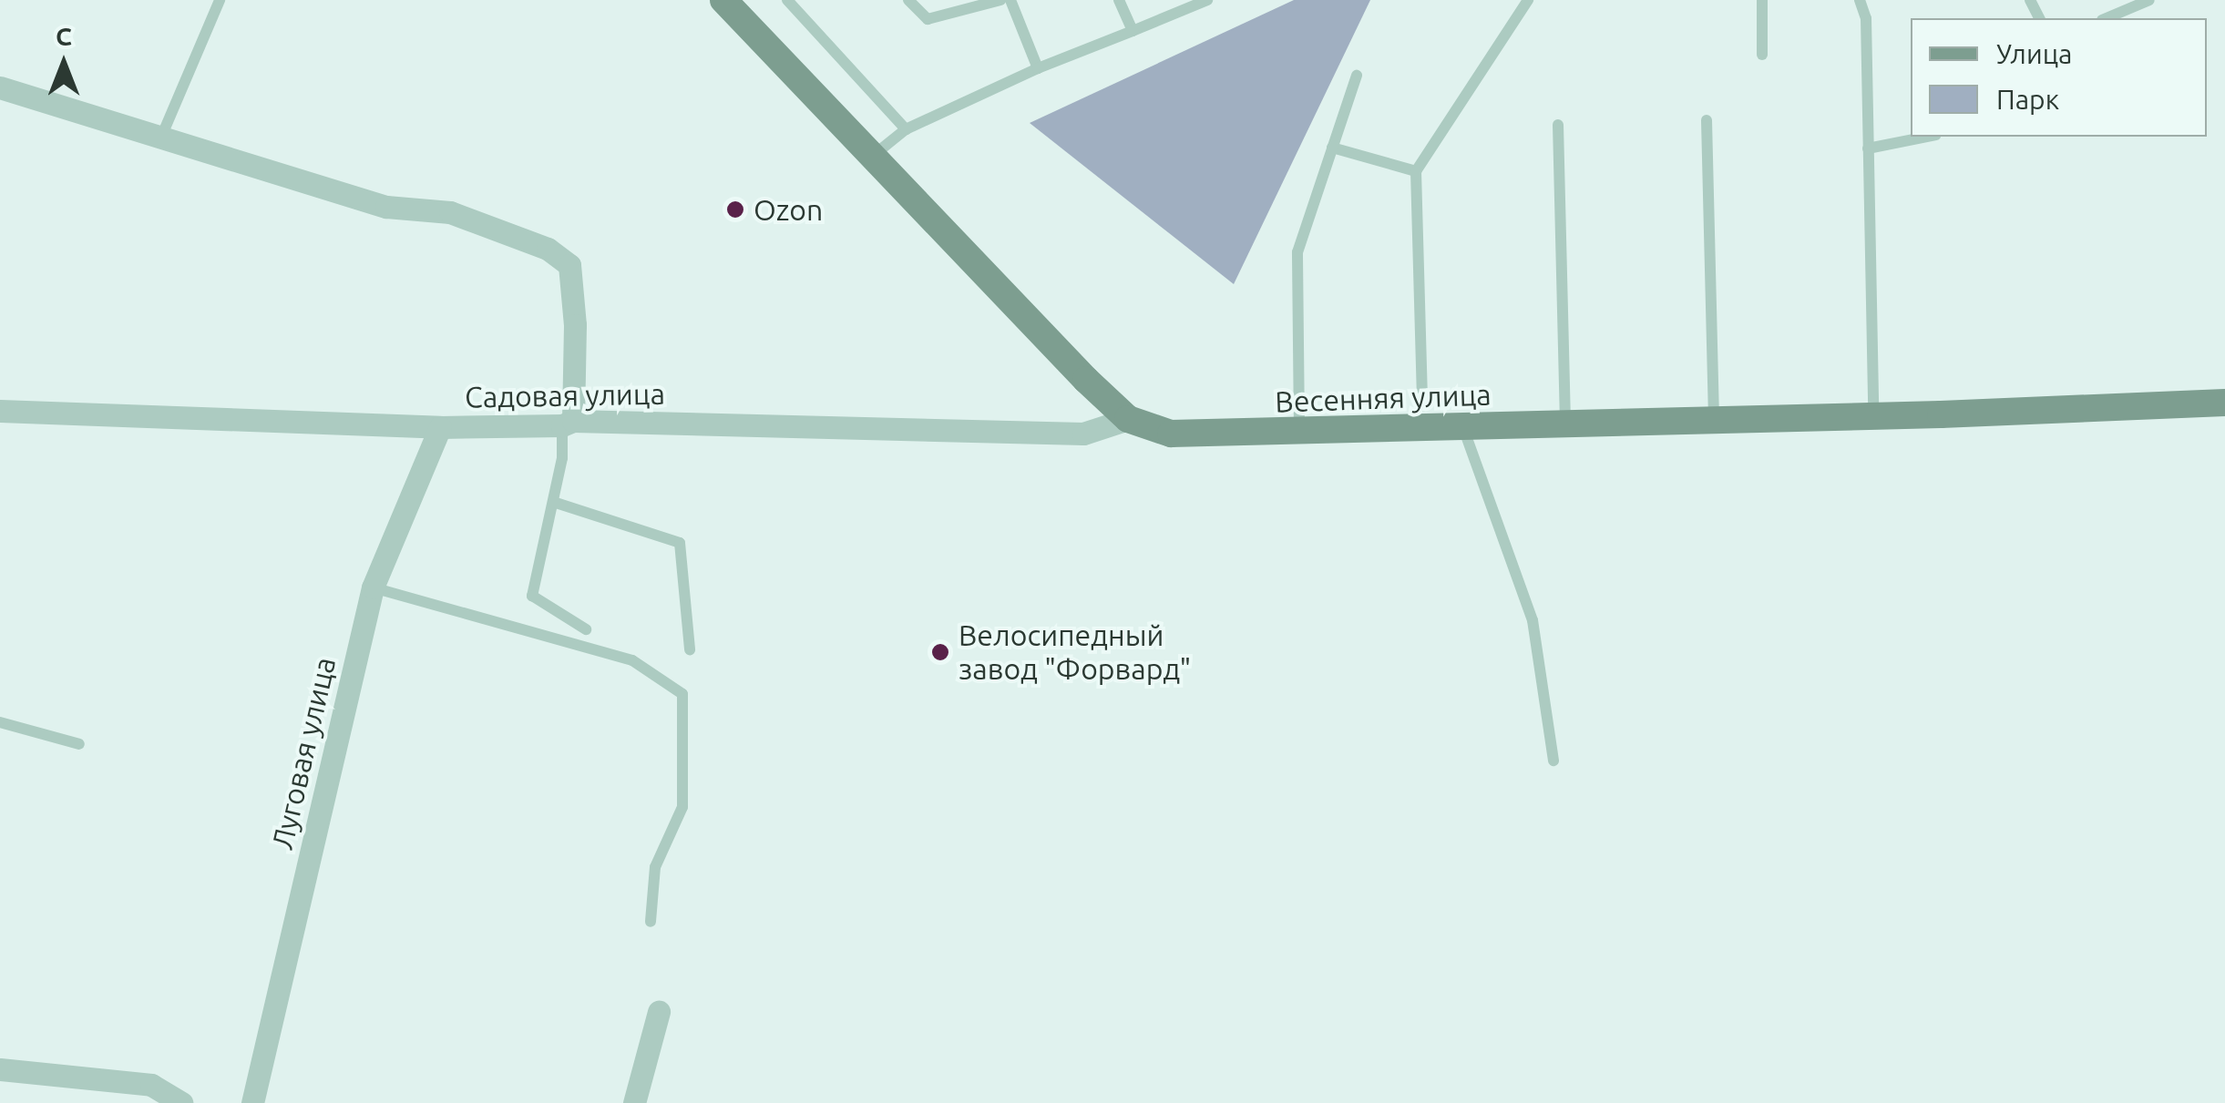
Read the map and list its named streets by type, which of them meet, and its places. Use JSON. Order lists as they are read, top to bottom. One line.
{"streets":{"street":["Садовая улица","Весенняя улица","Луговая улица"]},"crossings":[["Садовая улица","Весенняя улица"],["Садовая улица","Луговая улица"]],"places":["Ozon","Велосипедный завод \"Форвард\""],"legend":["Улица","Парк"],"north":"top"}
